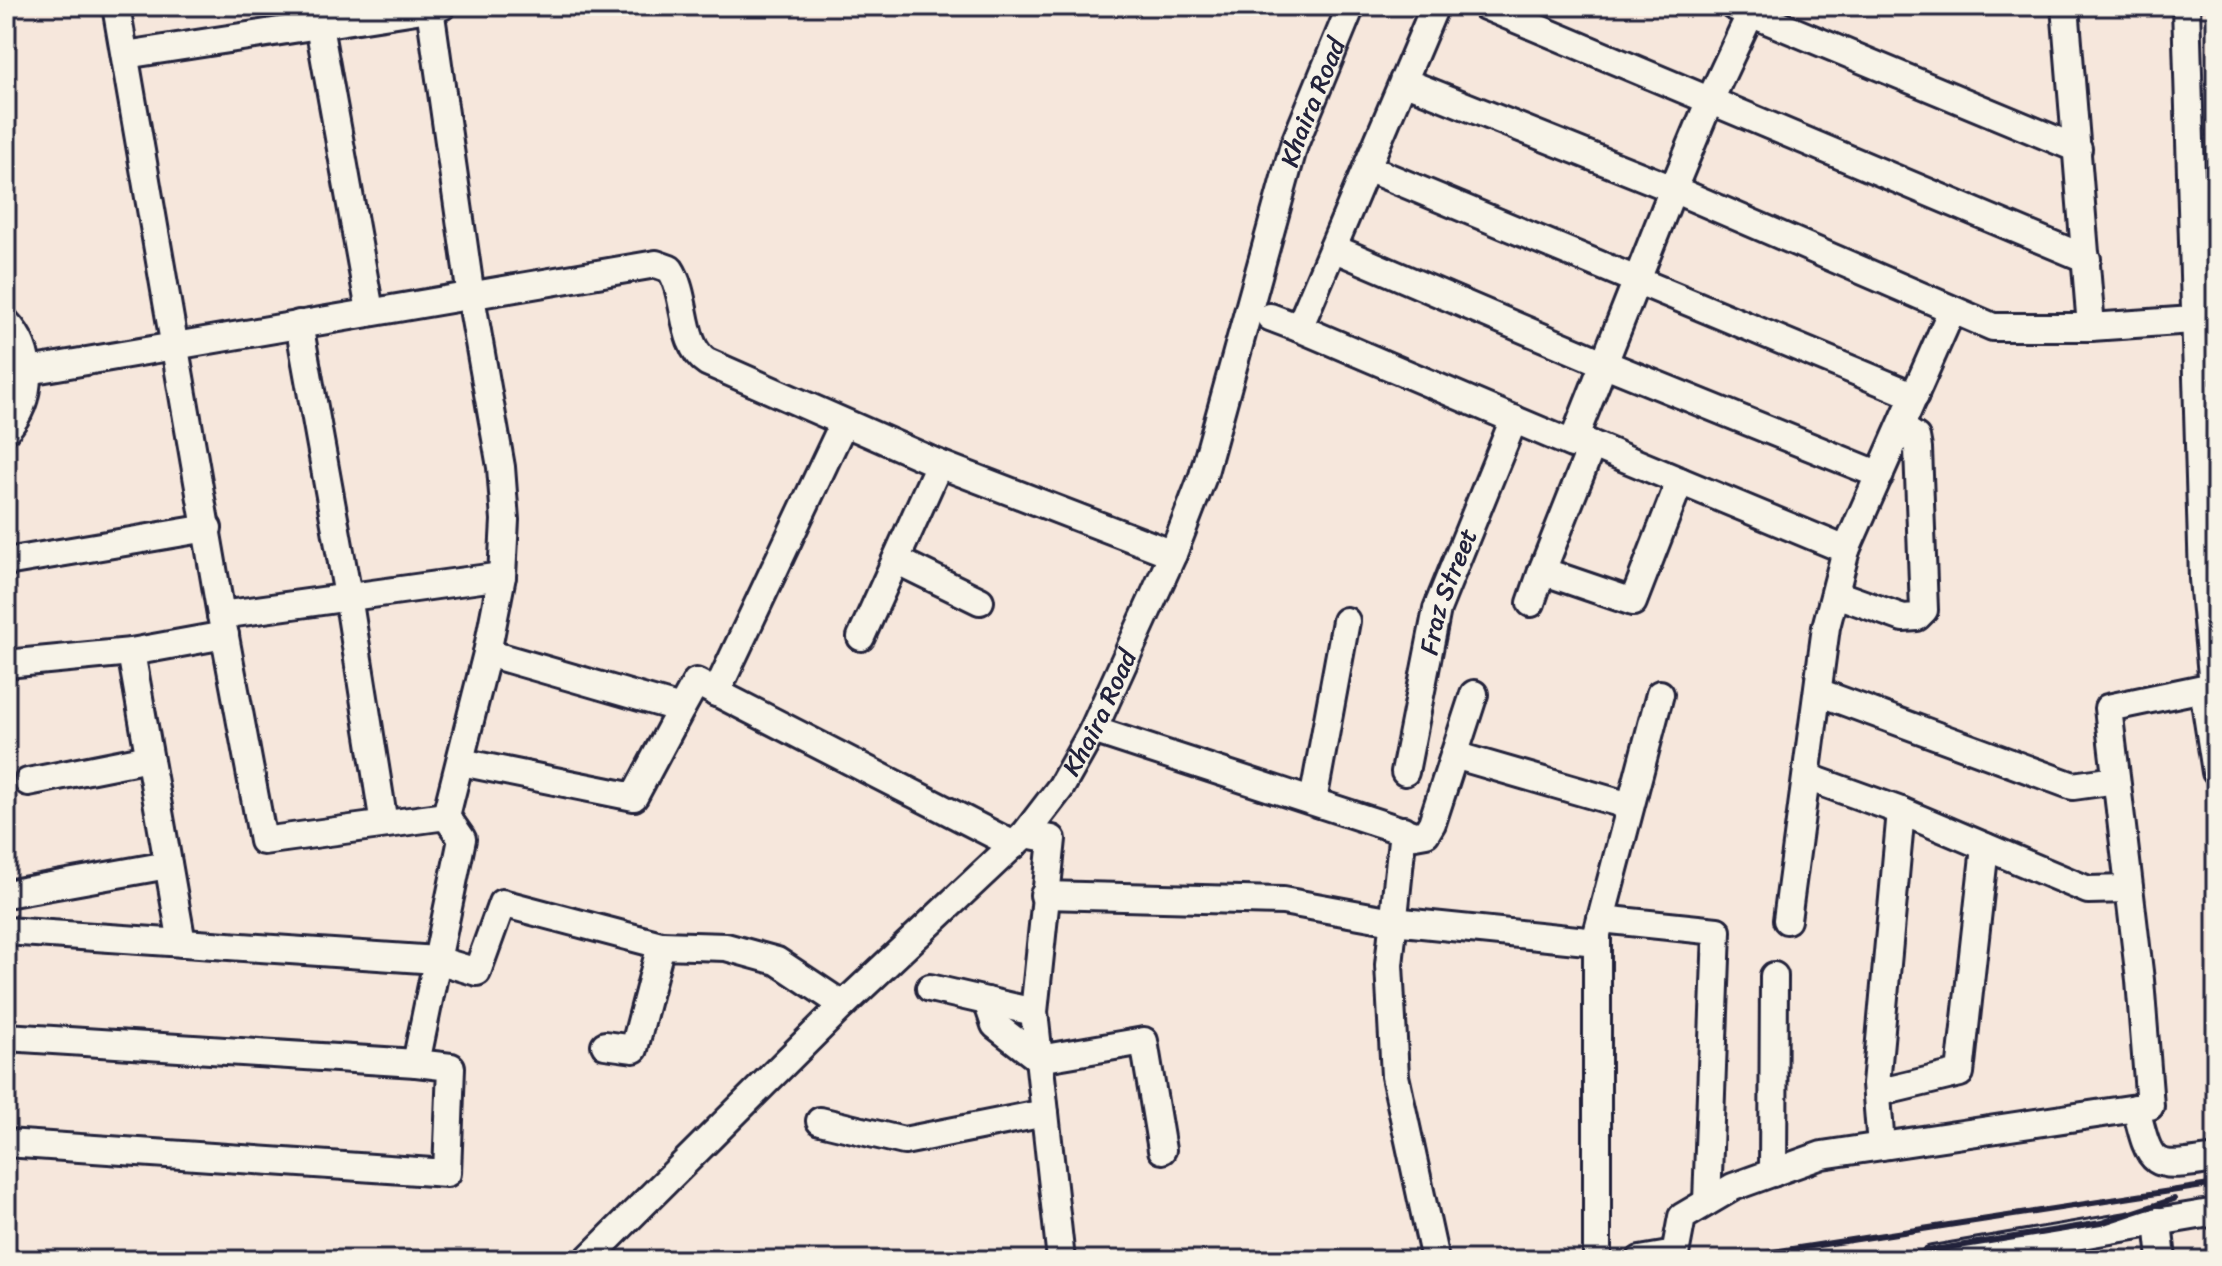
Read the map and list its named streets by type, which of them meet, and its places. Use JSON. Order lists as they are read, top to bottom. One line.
{"streets":{"street":["Khaira Road","Fraz Street"]}}
